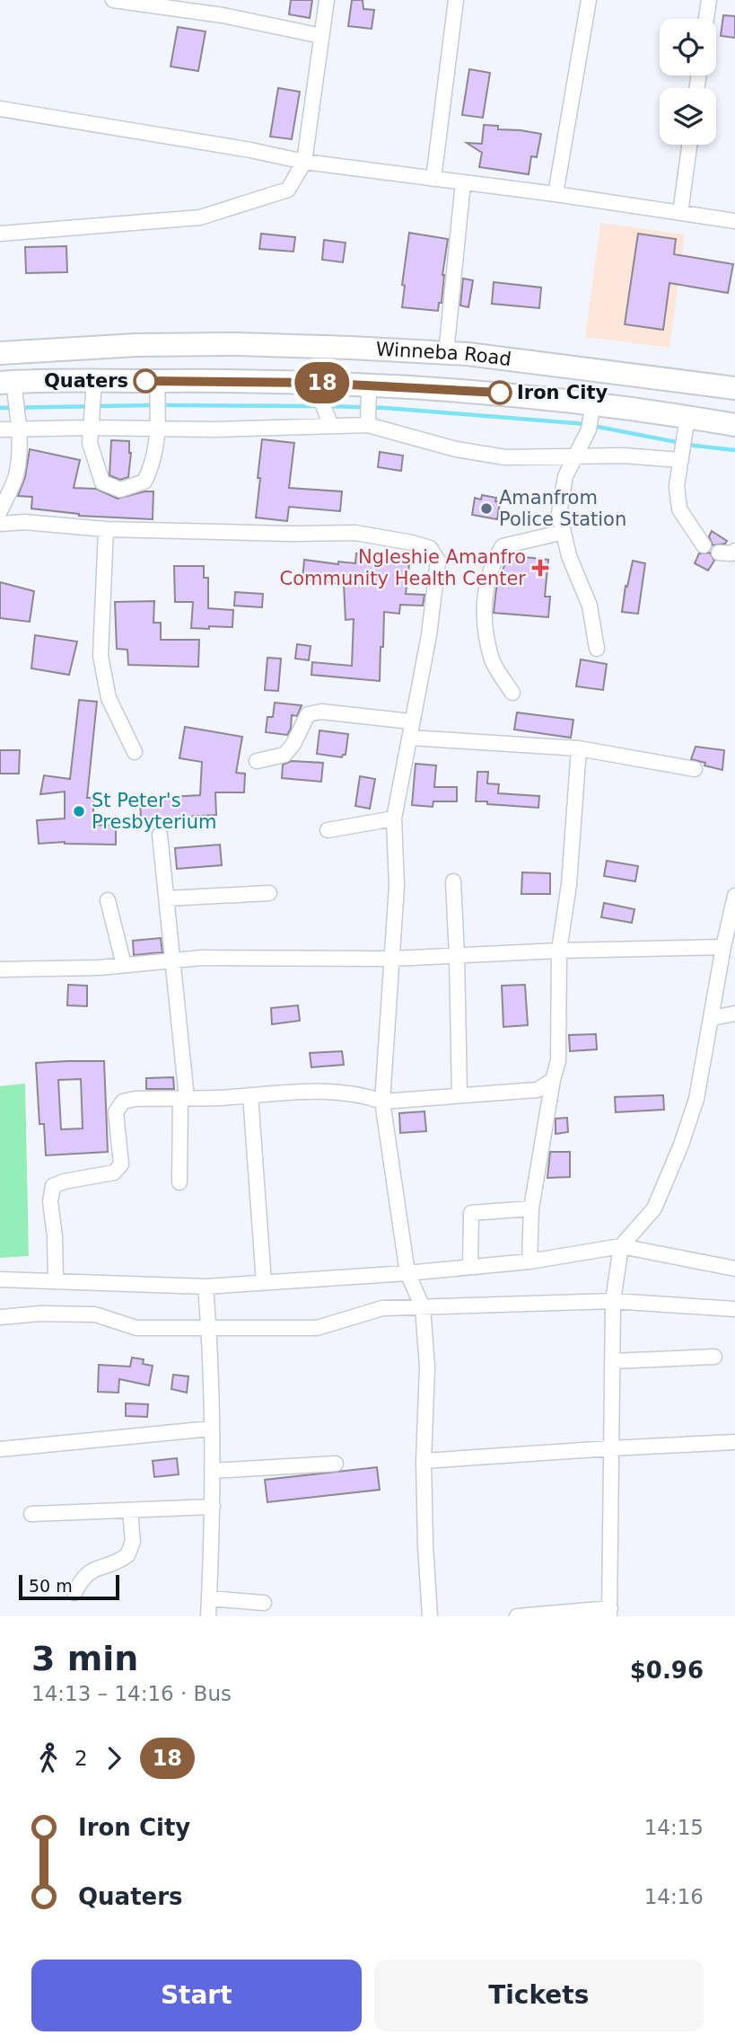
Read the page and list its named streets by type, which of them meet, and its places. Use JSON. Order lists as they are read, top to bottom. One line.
{"streets":{"highway":["Winneba Road"]},"places":{"other":["Quaters","Iron City","Amanfrom Police Station","St Peter's Presbyterium"],"health":["Ngleshie Amanfro Community Health Center"]},"lines":["bus line 18"],"scale_bar":"50 m","page":{"on_map":"18","scale":"50 m","heading":["3 min","14:13 – 14:16 · Bus","$0.96"],"legs":["2","18"],"list":[{"name":"Iron City","value":"14:15"},{"name":"Quaters","value":"14:16"}],"buttons":["Start","Tickets"]}}
